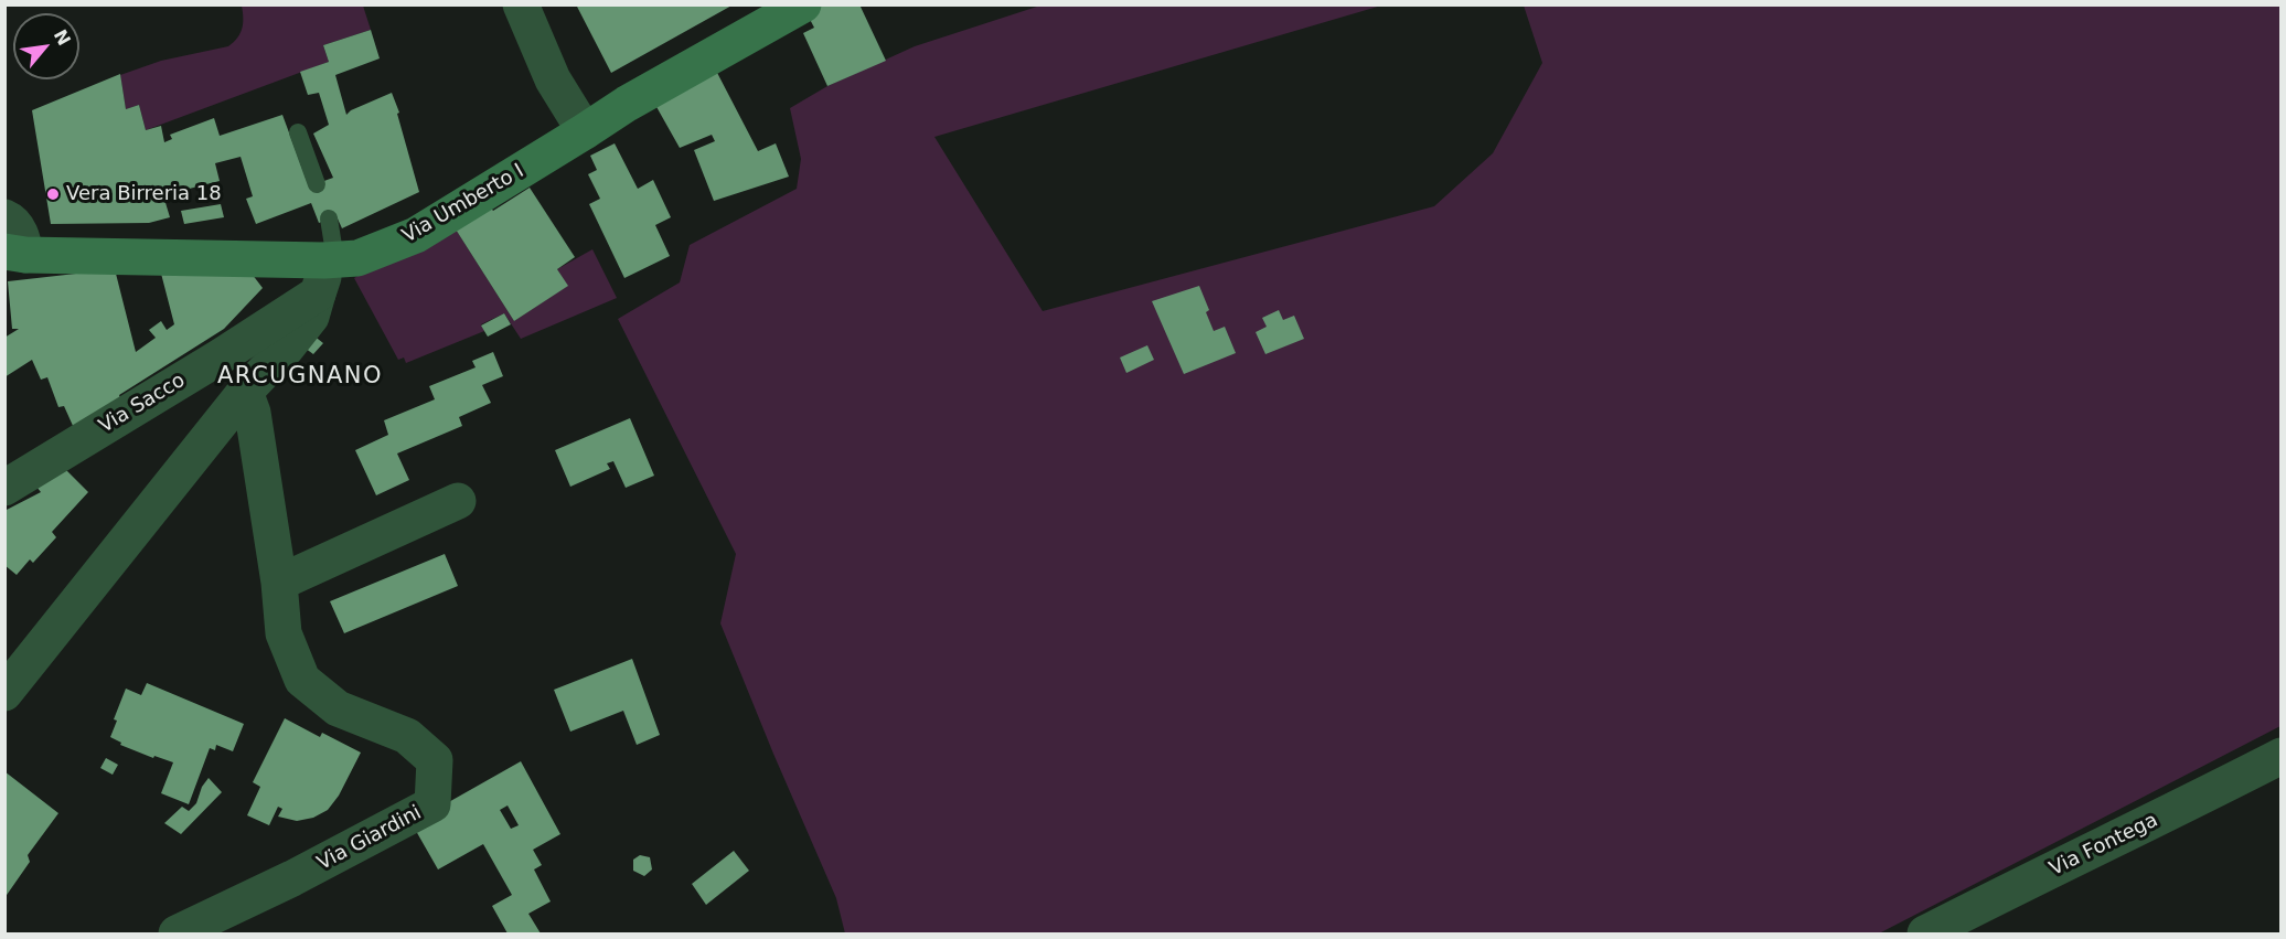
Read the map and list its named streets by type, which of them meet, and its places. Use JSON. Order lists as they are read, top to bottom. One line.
{"streets":{"main road":["Via Umberto I"],"street":["Via Sacco","Via Giardini","Via Fontega"]},"crossings":[["Via Umberto I","Via Sacco"]],"districts":["ARCUGNANO"],"places":["Vera Birreria 18"],"north":"top right"}
